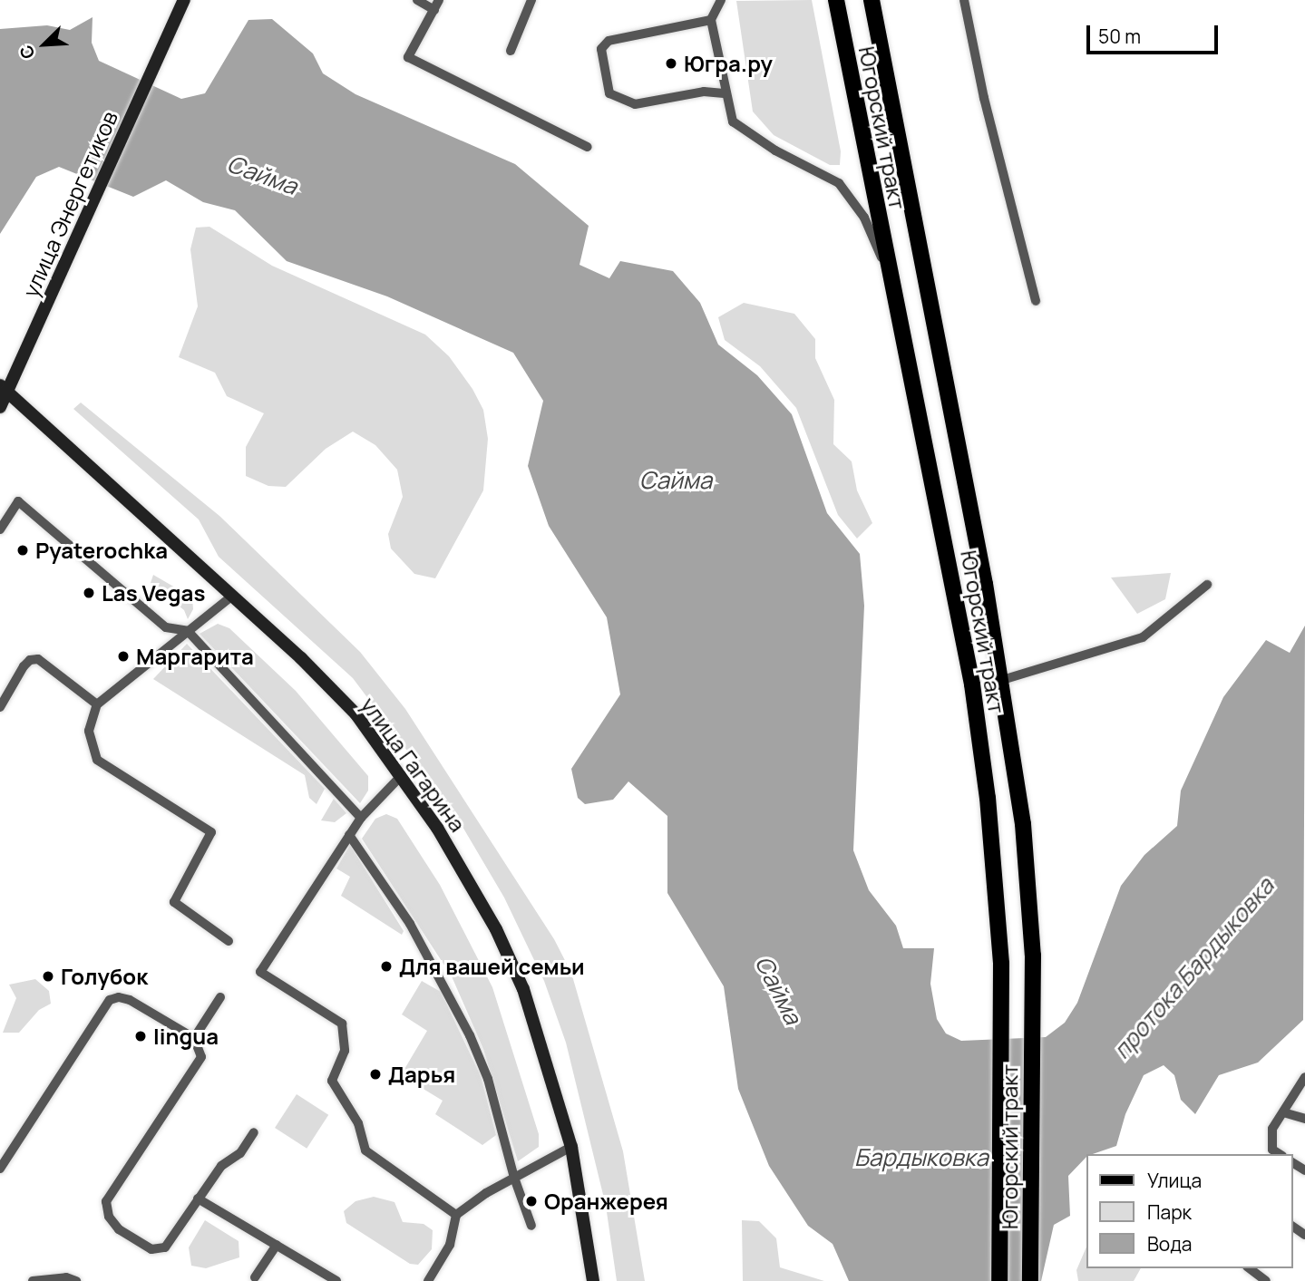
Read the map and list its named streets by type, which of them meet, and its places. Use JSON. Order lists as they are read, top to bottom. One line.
{"streets":{"main road":["Югорский тракт","улица Энергетиков","улица Гагарина"]},"crossings":[["улица Энергетиков","улица Гагарина"]],"water":["Сайма","протока Бардыковка","Бардыковка"],"places":["Югра.ру","Pyaterochka","Las Vegas","Маргарита","Для вашей семьи","Голубок","lingua","Дарья","Оранжерея"],"legend":["Улица","Парк","Вода"],"scale_bar":"50 m","north":"bottom left"}
